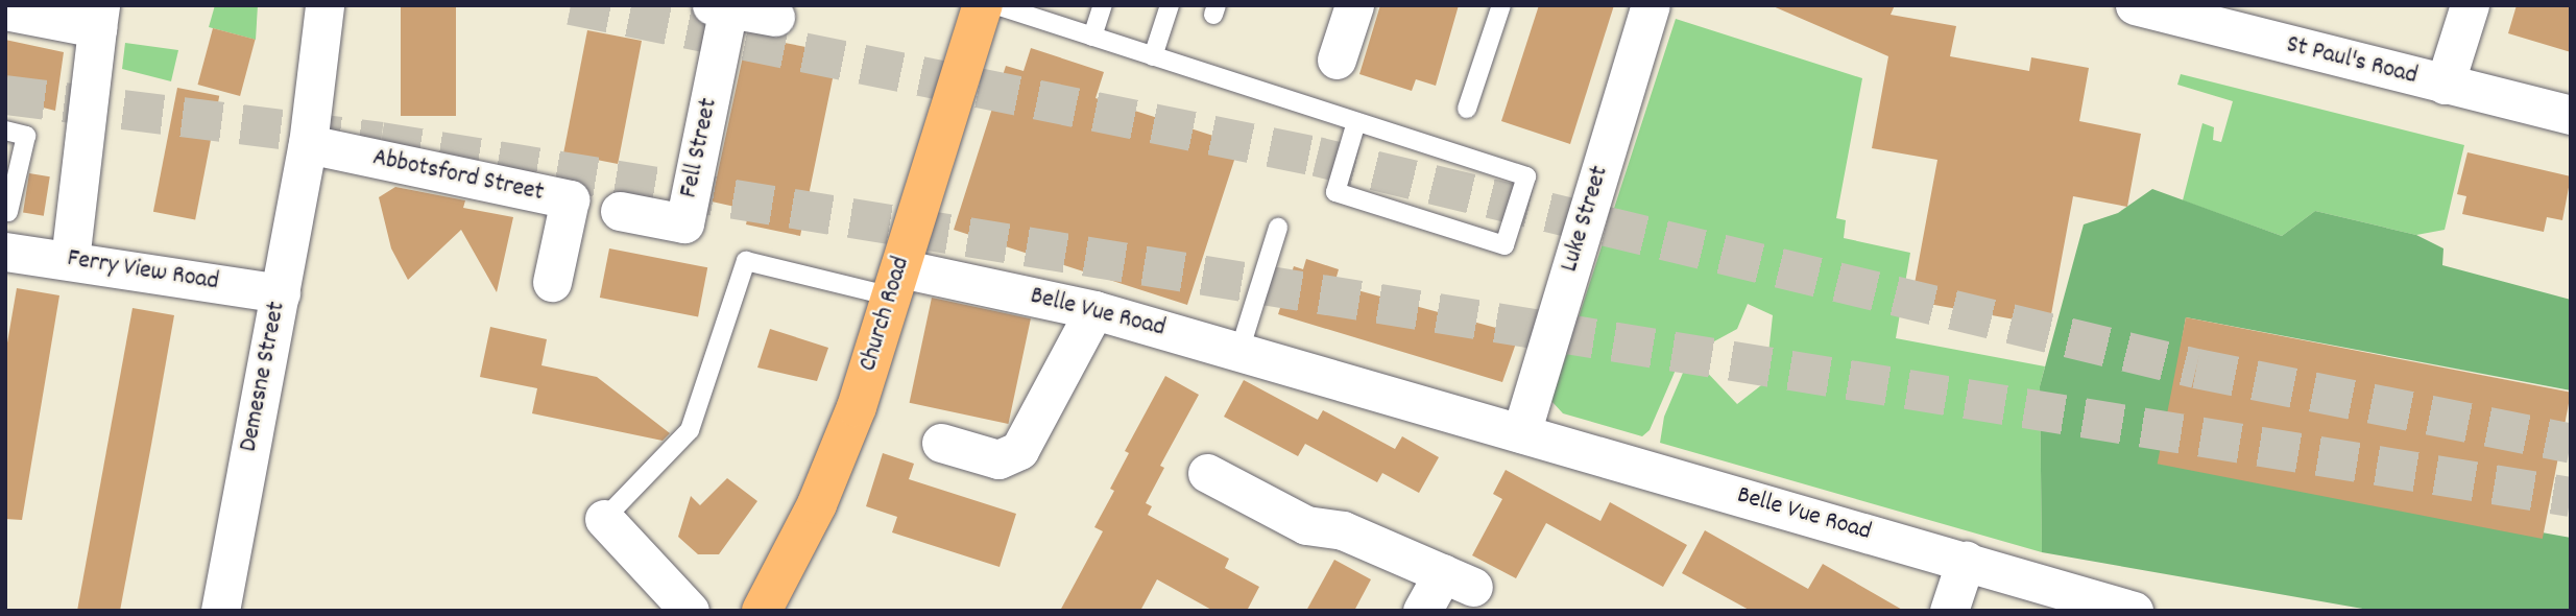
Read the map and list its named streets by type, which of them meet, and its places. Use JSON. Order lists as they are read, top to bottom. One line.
{"streets":{"main road":["Church Road"],"street":["St Paul's Road","Fell Street","Abbotsford Street","Luke Street","Ferry View Road","Belle Vue Road","Demesne Street"]},"crossings":[["Abbotsford Street","Demesne Street"],["Luke Street","Belle Vue Road"],["Ferry View Road","Demesne Street"],["Belle Vue Road","Church Road"]]}
